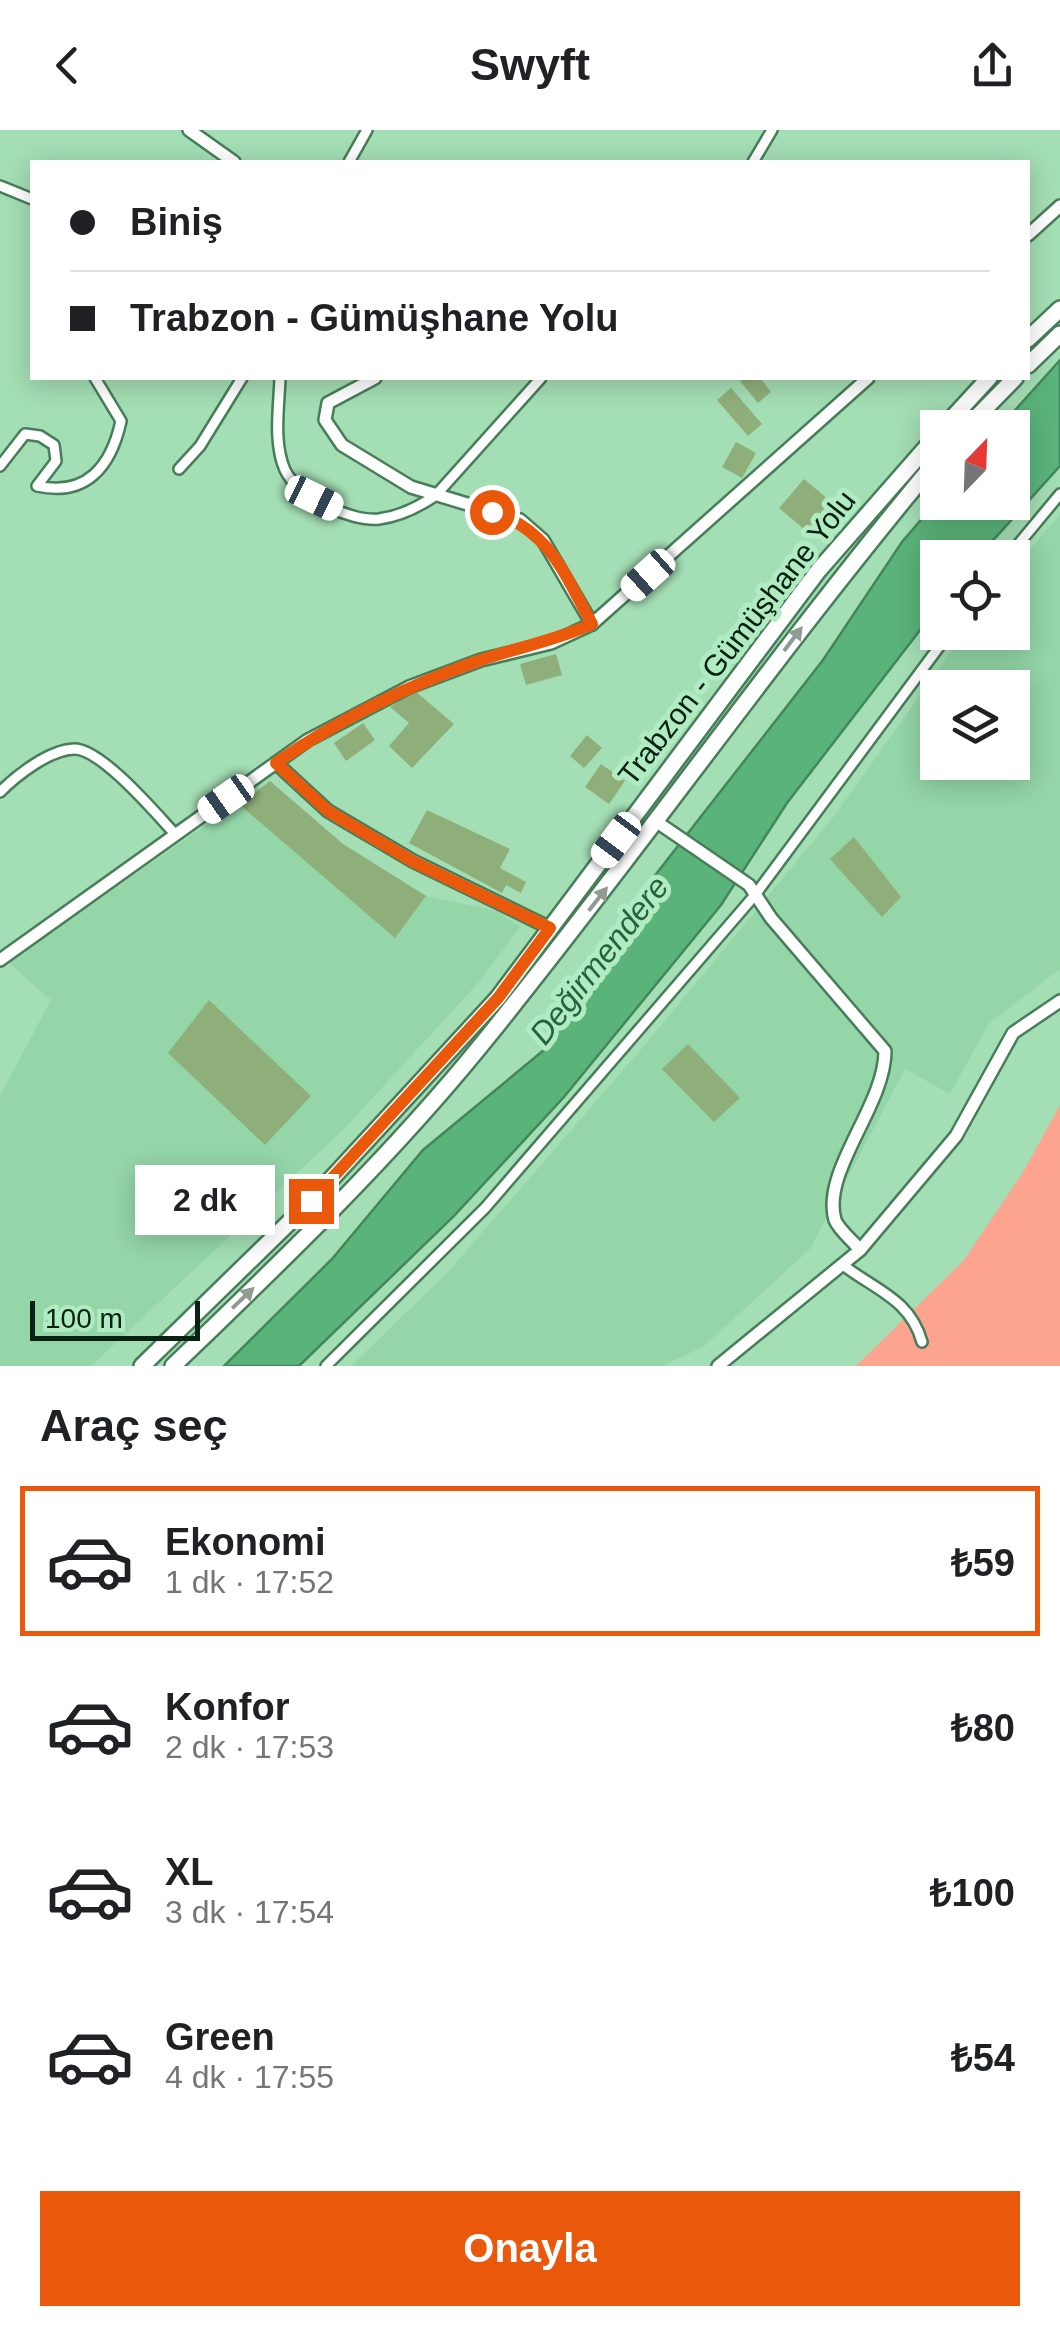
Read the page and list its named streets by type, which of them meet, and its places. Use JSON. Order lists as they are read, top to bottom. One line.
{"streets":{"highway":["Trabzon - Gümüşhane Yolu"]},"water":["Değirmendere"],"scale_bar":"100 m","north":"top right","page":{"header":"Swyft","banner":["Biniş","Trabzon - Gümüşhane Yolu"],"bubble":"2 dk","scale":"100 m","heading":"Araç seç","list":[{"name":"Ekonomi","note":"1 dk · 17:52","value":"₺59"},{"name":"Konfor","note":"2 dk · 17:53","value":"₺80"},{"name":"XL","note":"3 dk · 17:54","value":"₺100"},{"name":"Green","note":"4 dk · 17:55","value":"₺54"}],"buttons":"Onayla"}}
